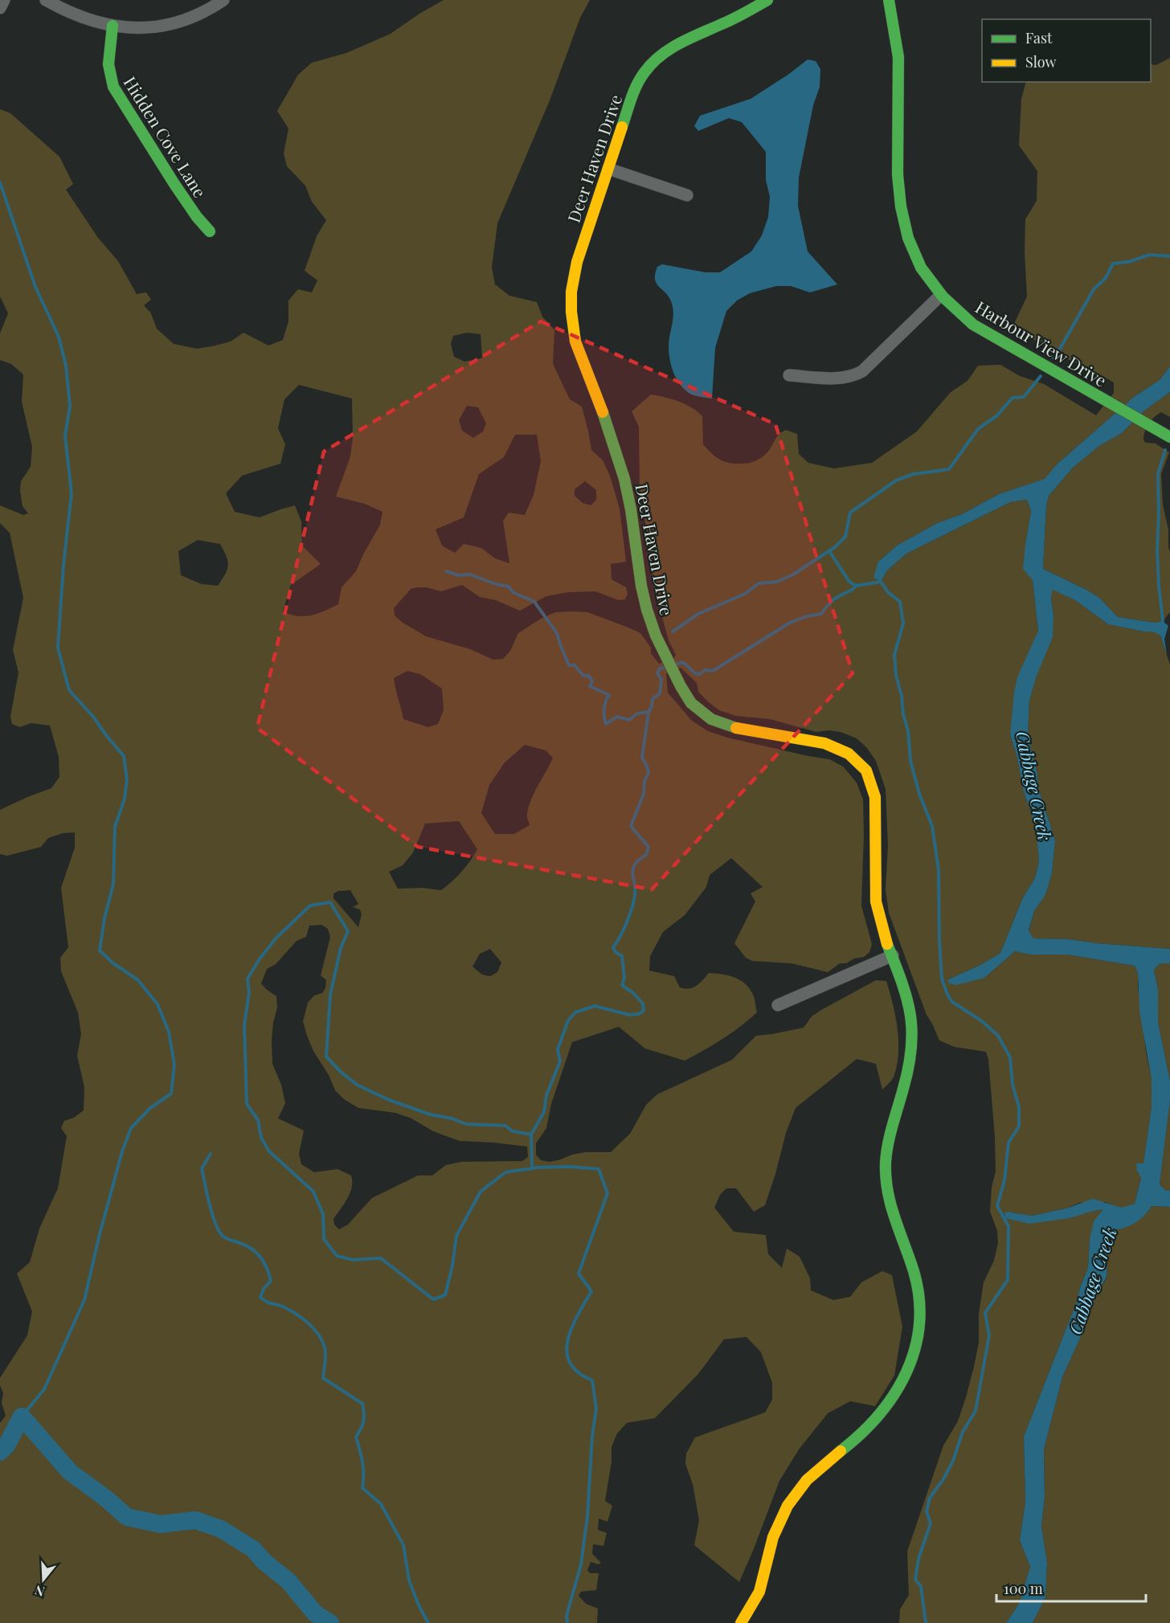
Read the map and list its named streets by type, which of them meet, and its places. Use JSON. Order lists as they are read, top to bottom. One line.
{"streets":{"street":["Hidden Cove Lane","Deer Haven Drive","Harbour View Drive"]},"water":["Cabbage Creek"],"legend":["Fast","Slow"],"scale_bar":"100 m","north":"bottom"}
